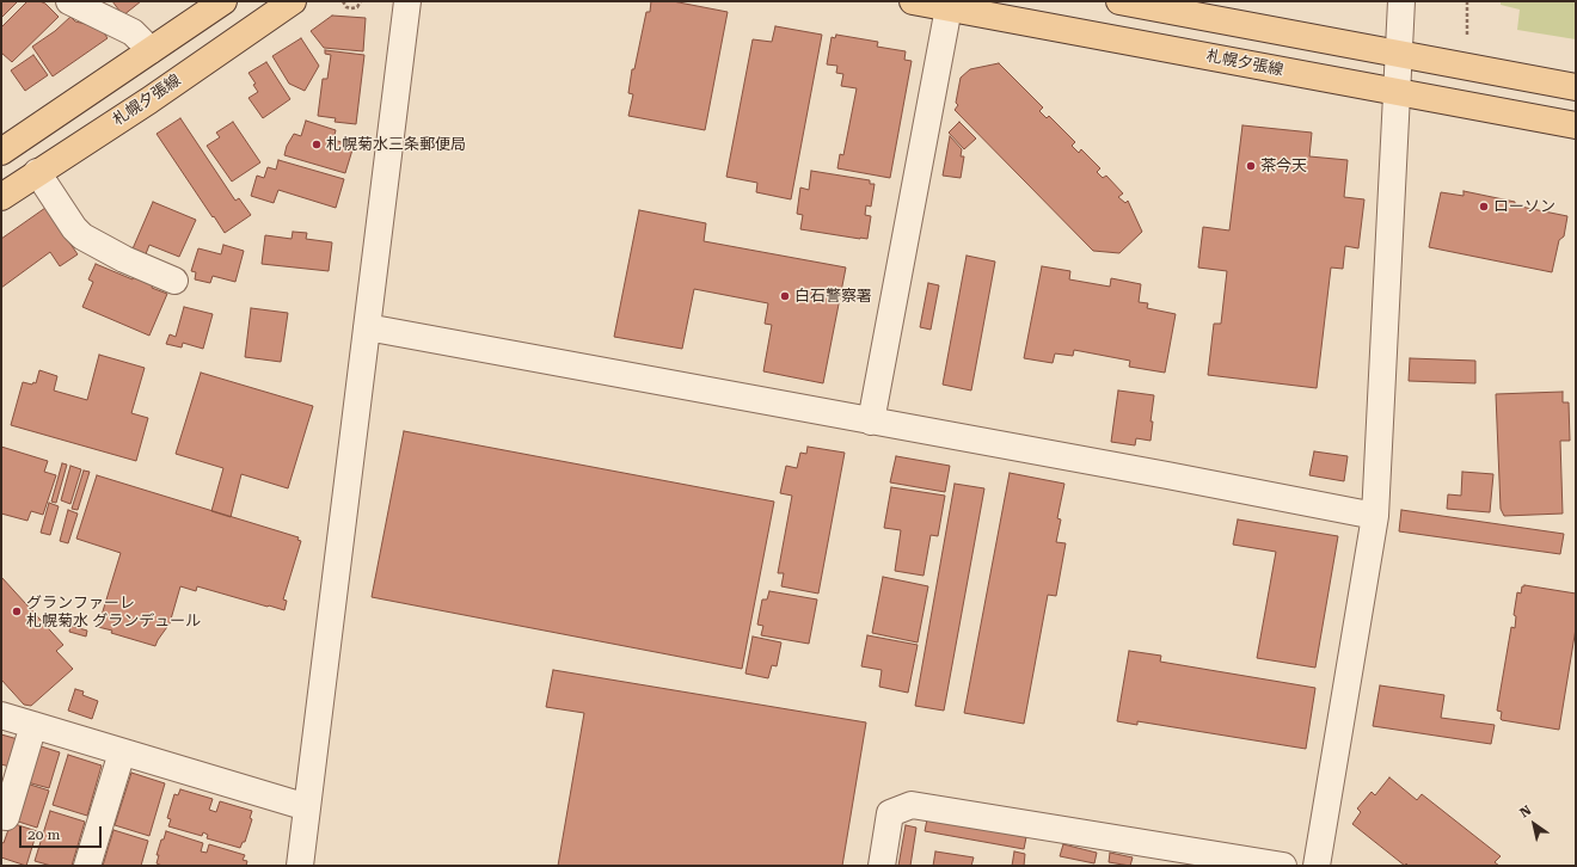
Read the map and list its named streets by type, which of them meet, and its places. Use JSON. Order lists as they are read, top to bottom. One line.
{"streets":{"main road":["札幌夕張線"]},"places":["札幌菊水三条郵便局","茶今天","ローソン","白石警察署","グランファーレ 札幌菊水 グランデュール"],"scale_bar":"20 m","north":"top left"}
